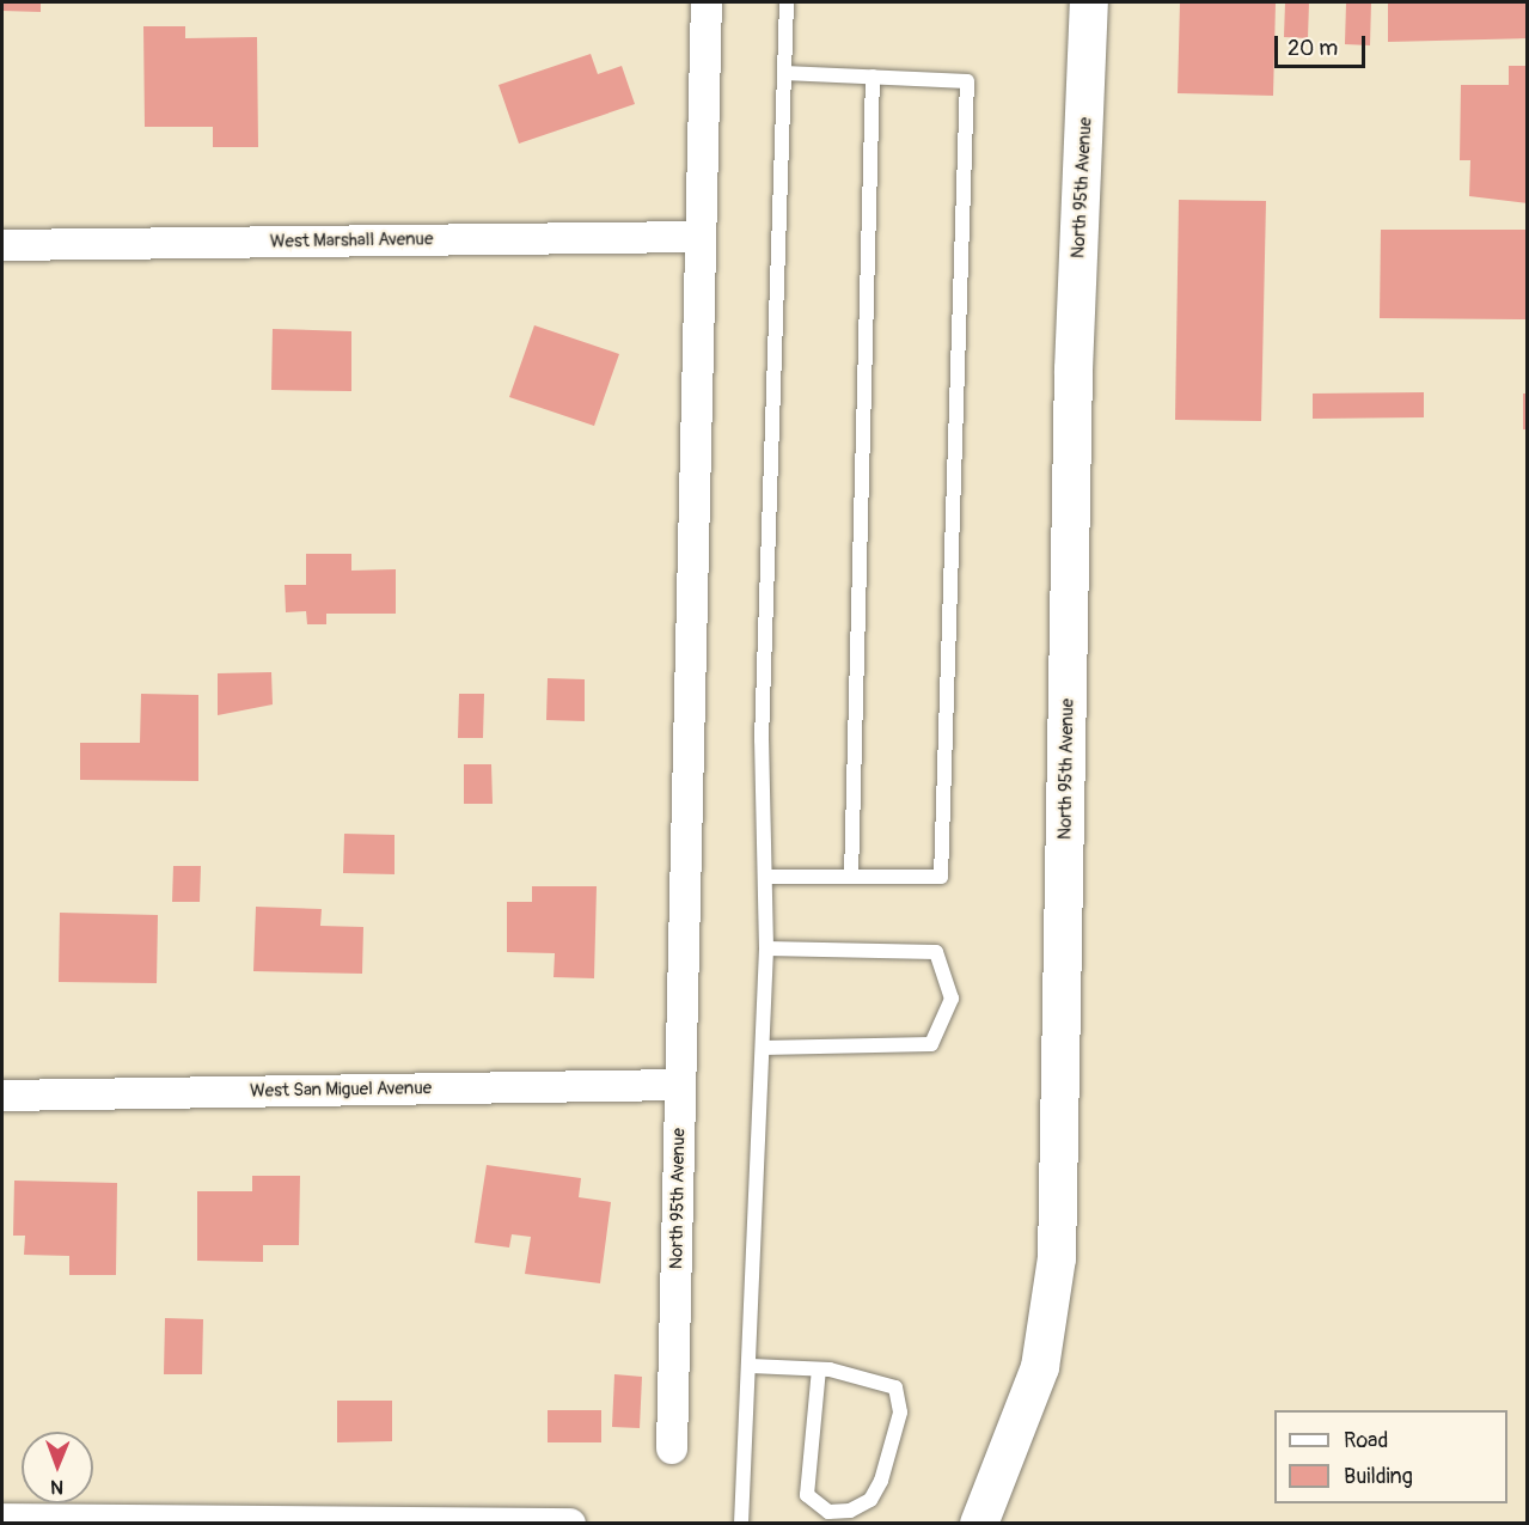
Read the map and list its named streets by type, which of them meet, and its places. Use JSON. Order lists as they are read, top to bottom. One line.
{"streets":{"street":["North 95th Avenue","West Marshall Avenue","West San Miguel Avenue"]},"crossings":[["North 95th Avenue","West Marshall Avenue"],["North 95th Avenue","West San Miguel Avenue"]],"legend":["Road","Building"],"scale_bar":"20 m","north":"bottom"}
